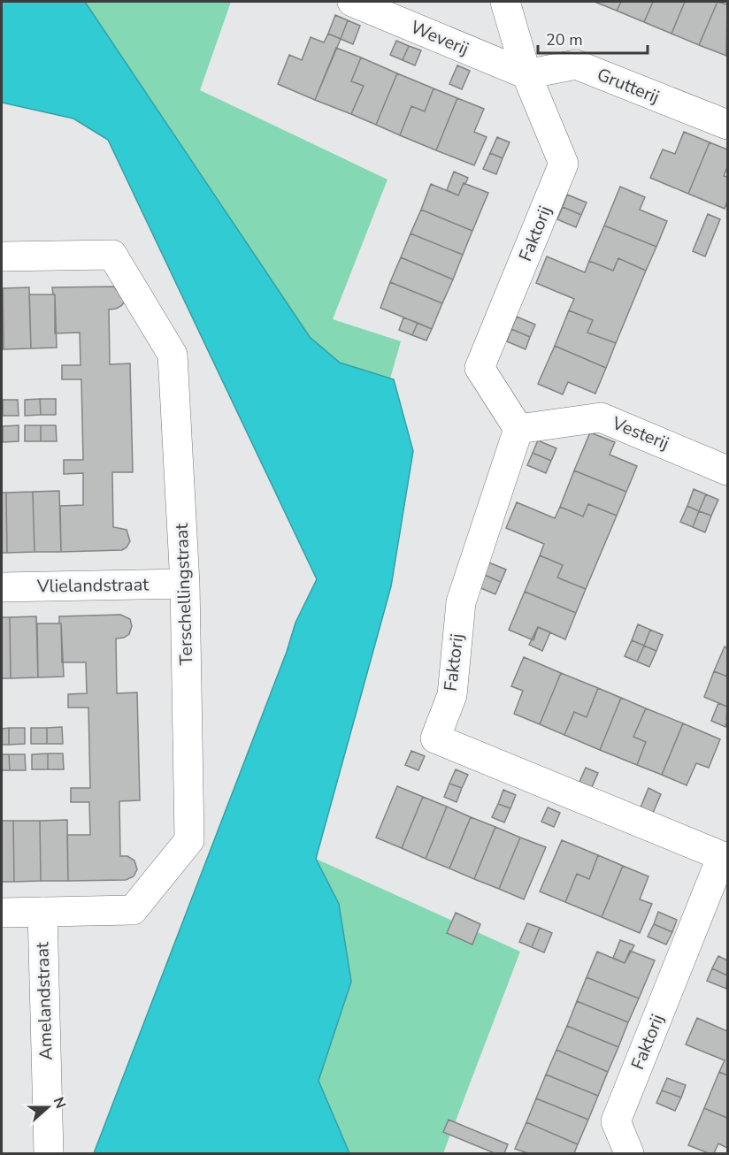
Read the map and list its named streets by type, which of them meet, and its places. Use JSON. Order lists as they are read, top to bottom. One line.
{"streets":{"street":["Weverij","Grutterij","Faktorij","Vesterij","Vlielandstraat","Terschellingstraat","Amelandstraat"]},"crossings":[["Weverij","Grutterij"],["Weverij","Faktorij"],["Grutterij","Faktorij"],["Faktorij","Vesterij"],["Vlielandstraat","Terschellingstraat"],["Terschellingstraat","Amelandstraat"]],"scale_bar":"20 m","north":"right"}
